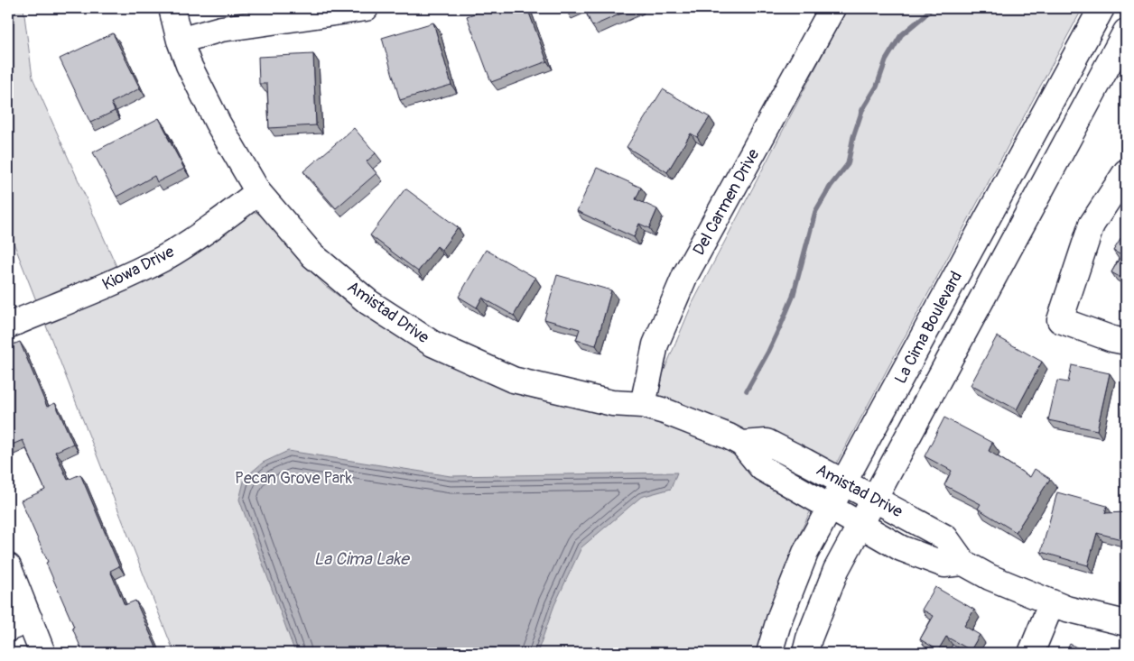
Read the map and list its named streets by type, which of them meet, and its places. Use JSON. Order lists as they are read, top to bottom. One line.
{"streets":{"street":["Del Carmen Drive","Kiowa Drive","Amistad Drive","La Cima Boulevard"]},"crossings":[["Del Carmen Drive","Amistad Drive"],["Kiowa Drive","Amistad Drive"],["Amistad Drive","La Cima Boulevard"]],"water":["La Cima Lake"],"parks":["Pecan Grove Park"]}
